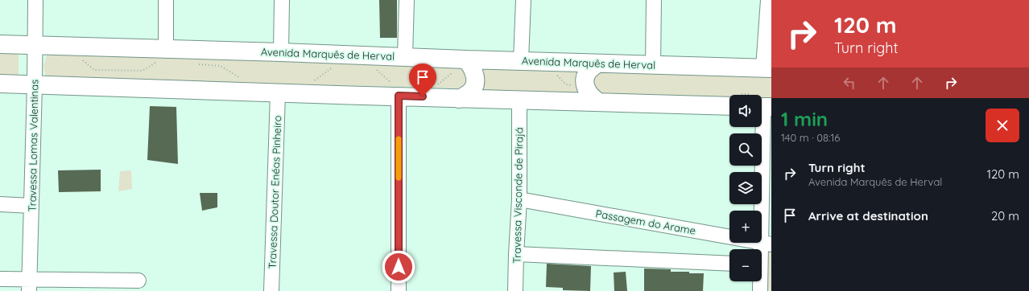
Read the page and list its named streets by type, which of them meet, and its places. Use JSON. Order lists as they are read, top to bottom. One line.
{"streets":{"main road":["Avenida Marquês de Herval"],"street":["Travessa Lomas Valentinas","Travessa Doutor Enéas Pinheiro","Travessa Visconde de Pirajá","Passagem do Arame"]},"crossings":[["Avenida Marquês de Herval","Travessa Lomas Valentinas"],["Travessa Visconde de Pirajá","Passagem do Arame"]],"page":{"turn":["120 m","Turn right"],"map_buttons":["+","−"],"heading":["1 min","140 m · 08:16"],"list":[{"name":"Turn right","note":"Avenida Marquês de Herval","value":"120 m"},{"name":"Arrive at destination","value":"20 m"}]}}
